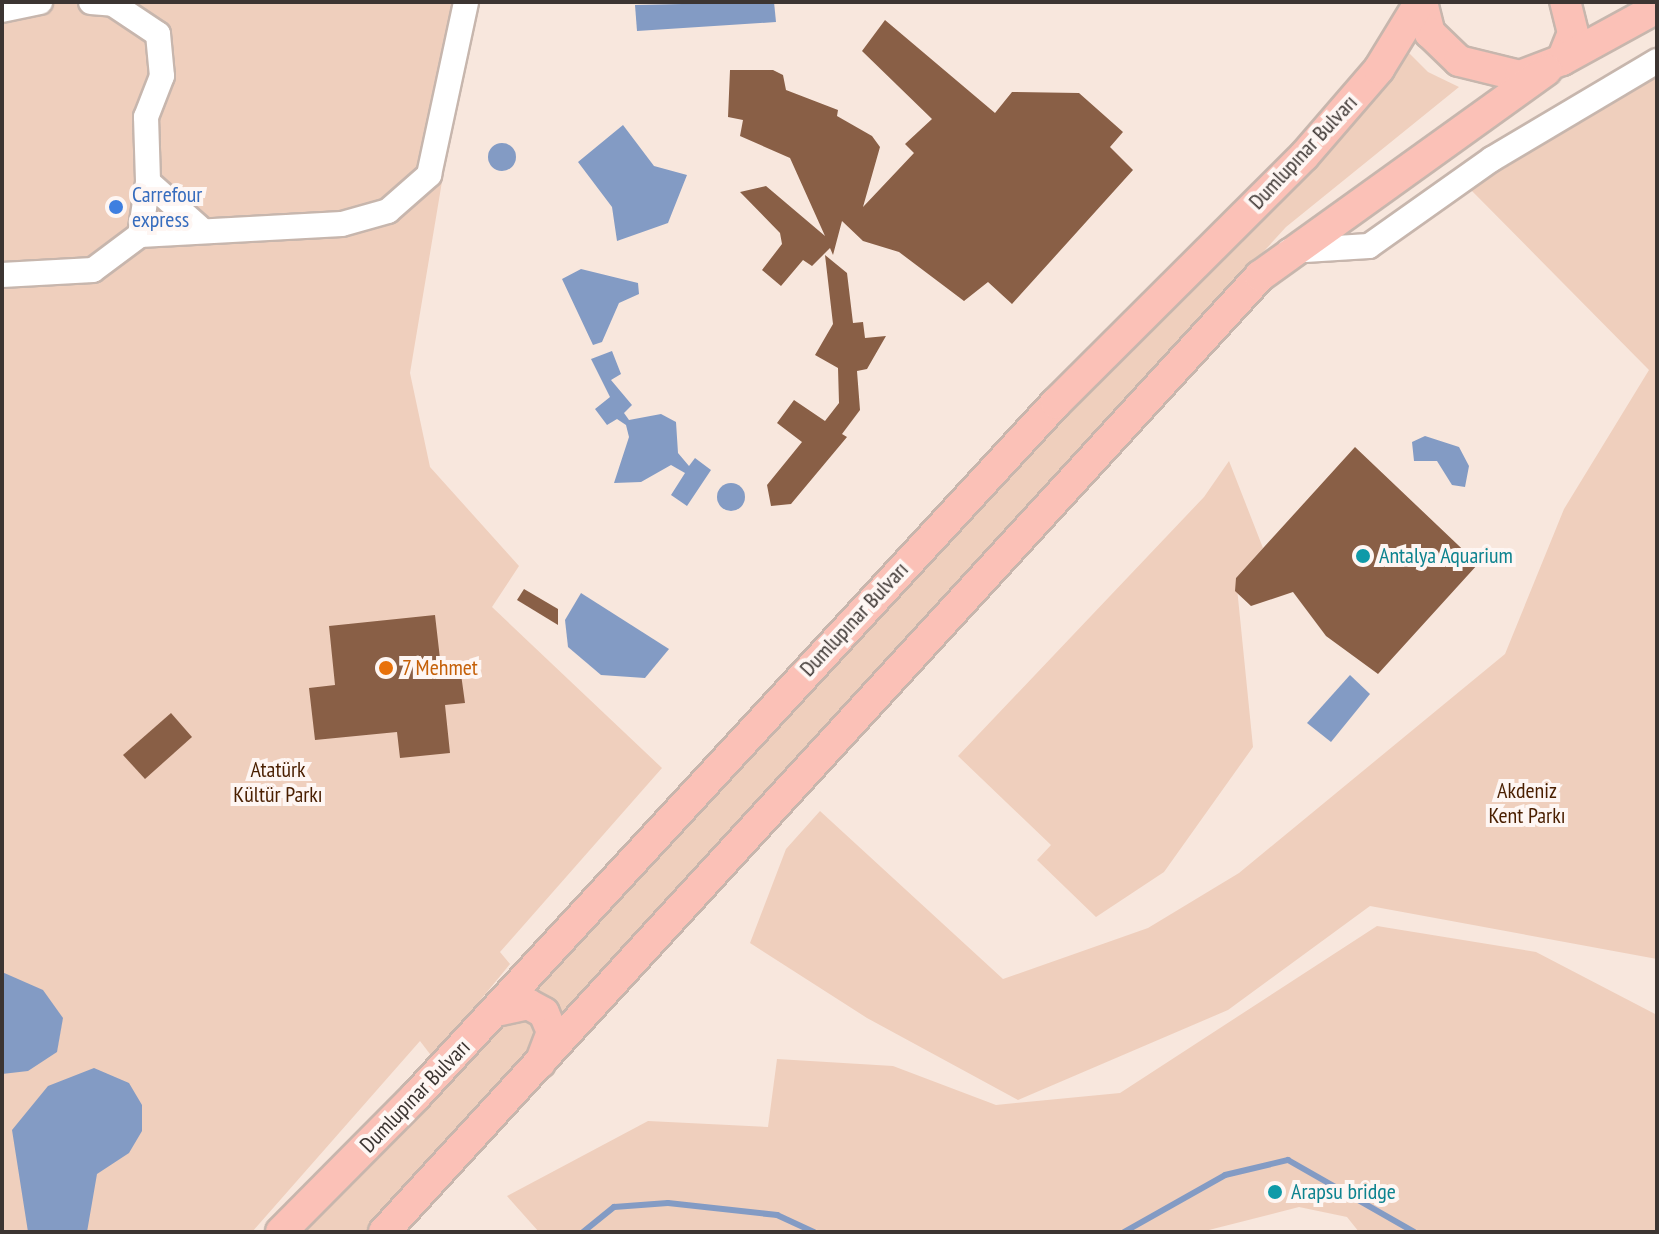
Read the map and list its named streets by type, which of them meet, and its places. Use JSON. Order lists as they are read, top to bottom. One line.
{"streets":{"main road":["Dumlupınar Bulvarı"]},"parks":["Atatürk Kültür Parkı","Akdeniz Kent Parkı"],"places":["Carrefour express","Antalya Aquarium","7 Mehmet","Arapsu bridge"]}
